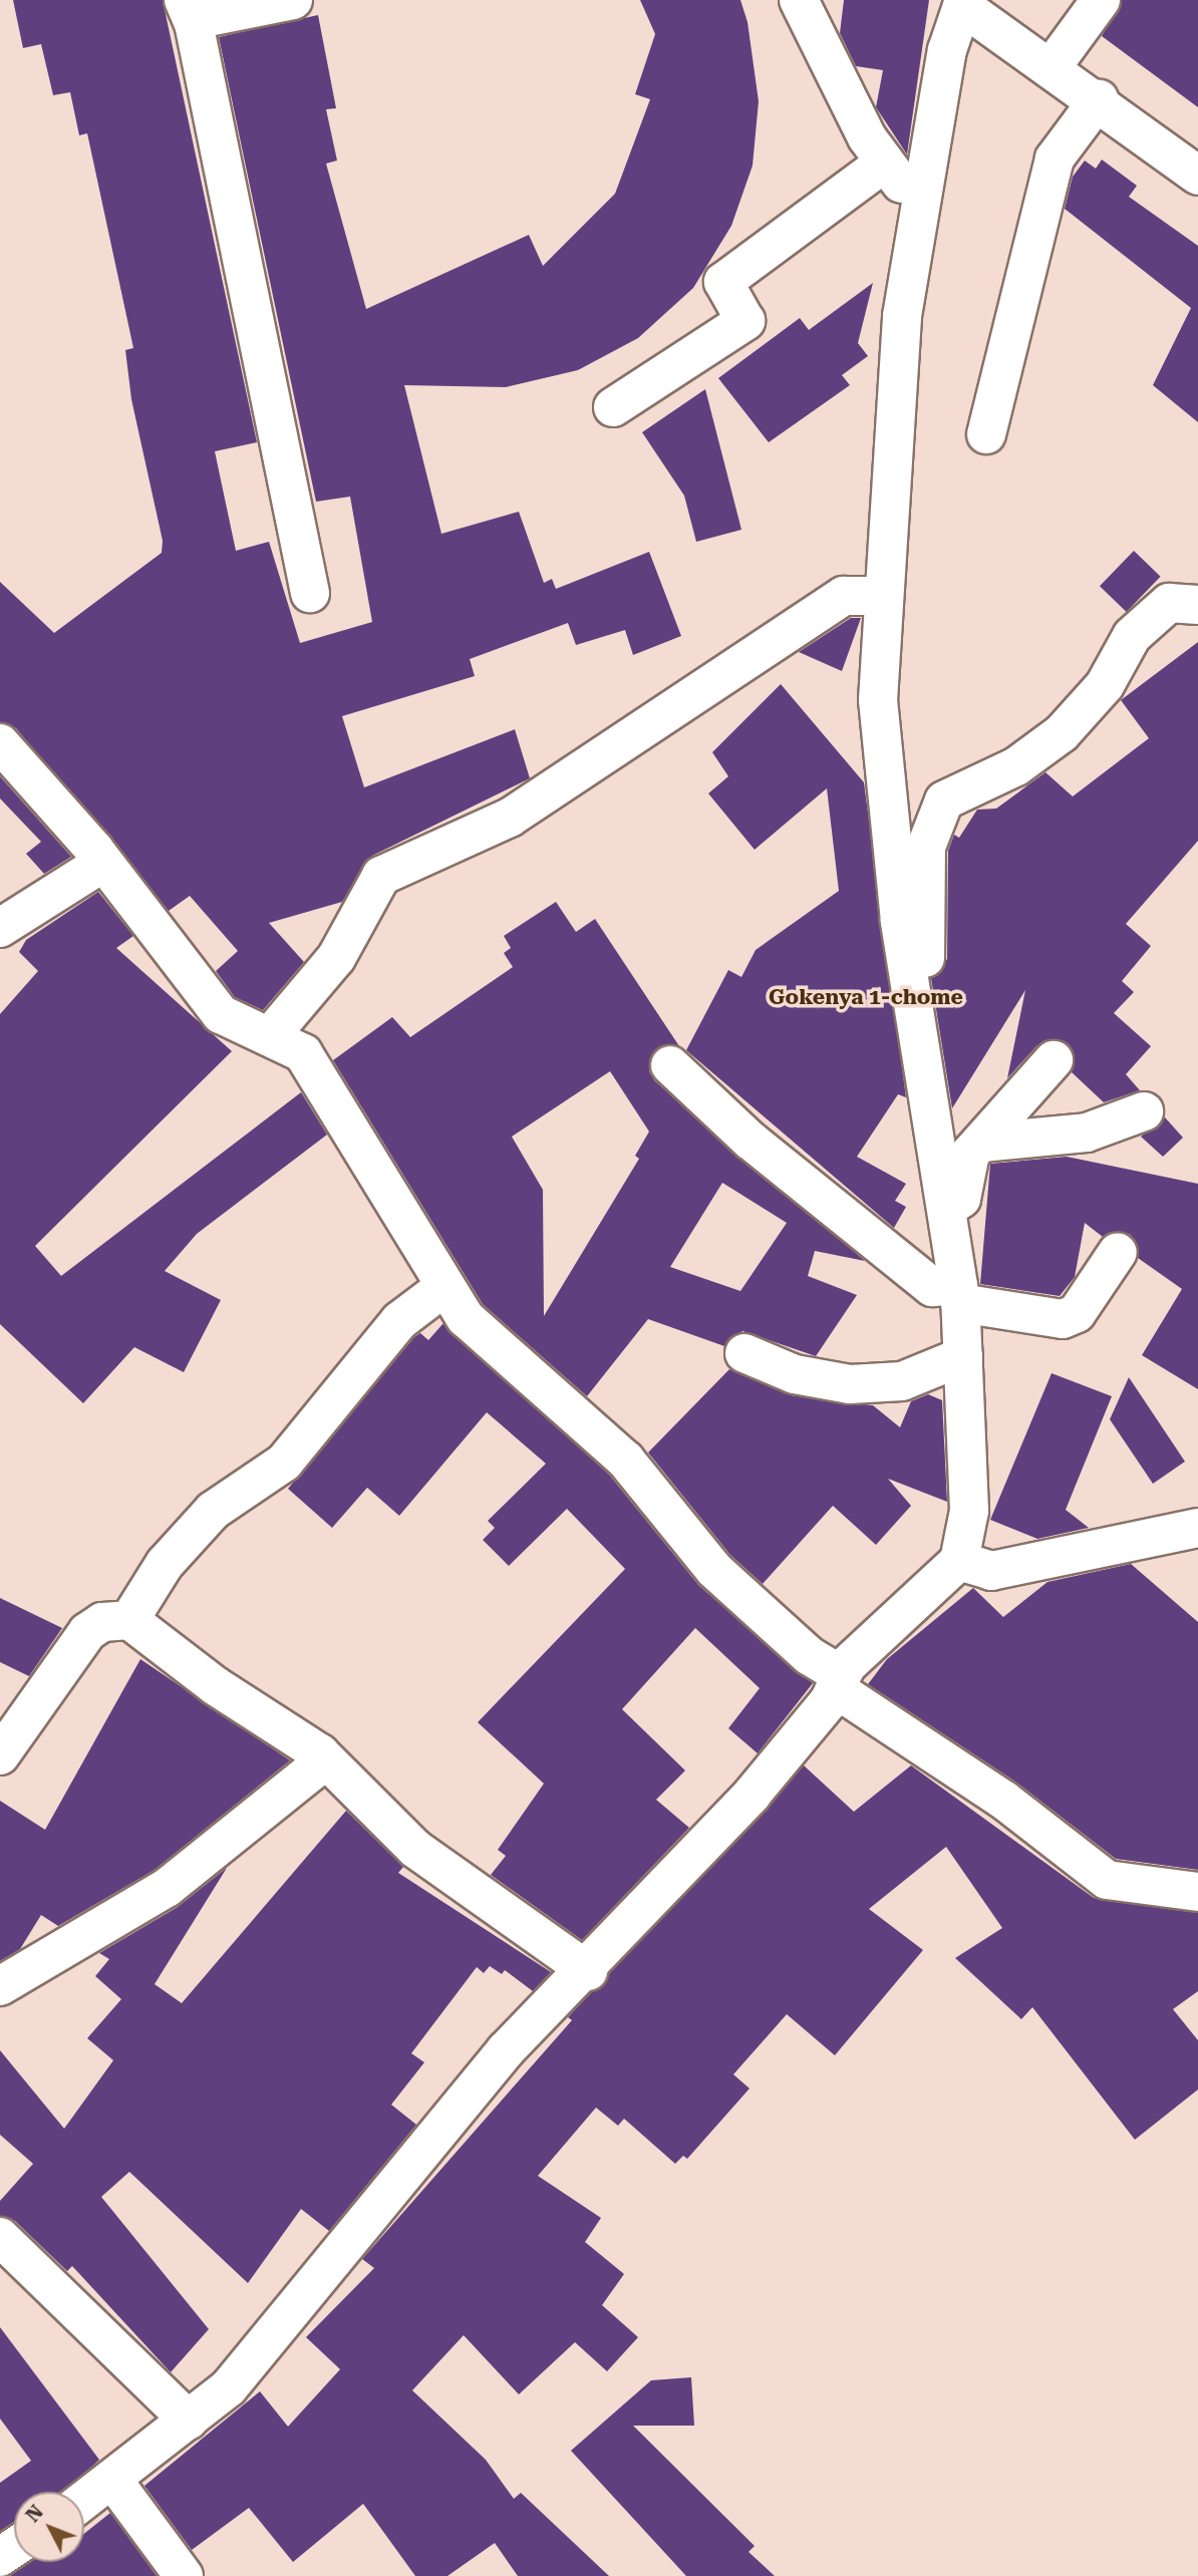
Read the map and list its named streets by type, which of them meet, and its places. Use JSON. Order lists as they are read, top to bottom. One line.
{"districts":["Gokenya 1-chome"],"north":"top left"}
